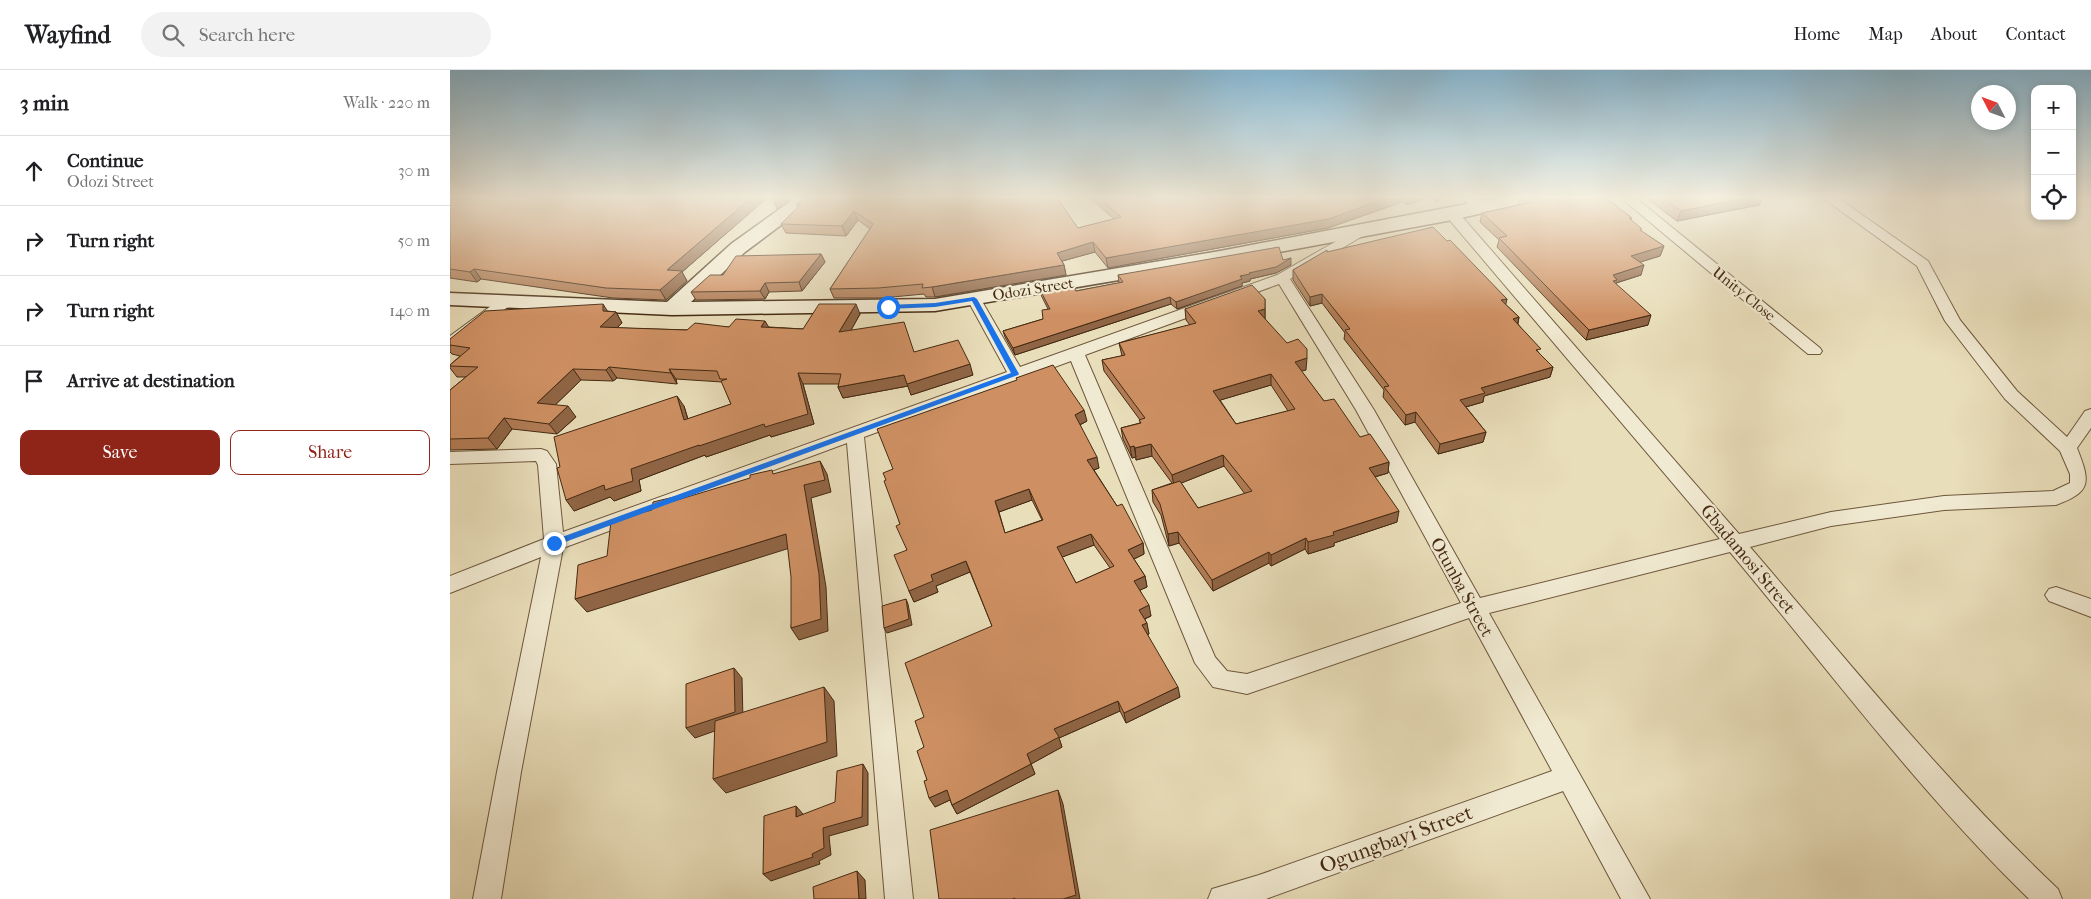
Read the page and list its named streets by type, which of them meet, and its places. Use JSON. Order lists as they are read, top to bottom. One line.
{"streets":{"main road":["Odozi Street"],"street":["Unity Close","Gbadamosi Street","Otunba Street","Ogungbayi Street"]},"crossings":[["Otunba Street","Ogungbayi Street"]],"north":"top left","page":{"header":"Wayfind","search":"Search here","nav":["Home","Map","About","Contact"],"heading":["3 min","Walk · 220 m"],"map_buttons":["+","−"],"list":[["Continue","Odozi Street","30 m"],["Turn right","50 m"],["Turn right","140 m"],"Arrive at destination"],"buttons":["Save","Share"]}}
